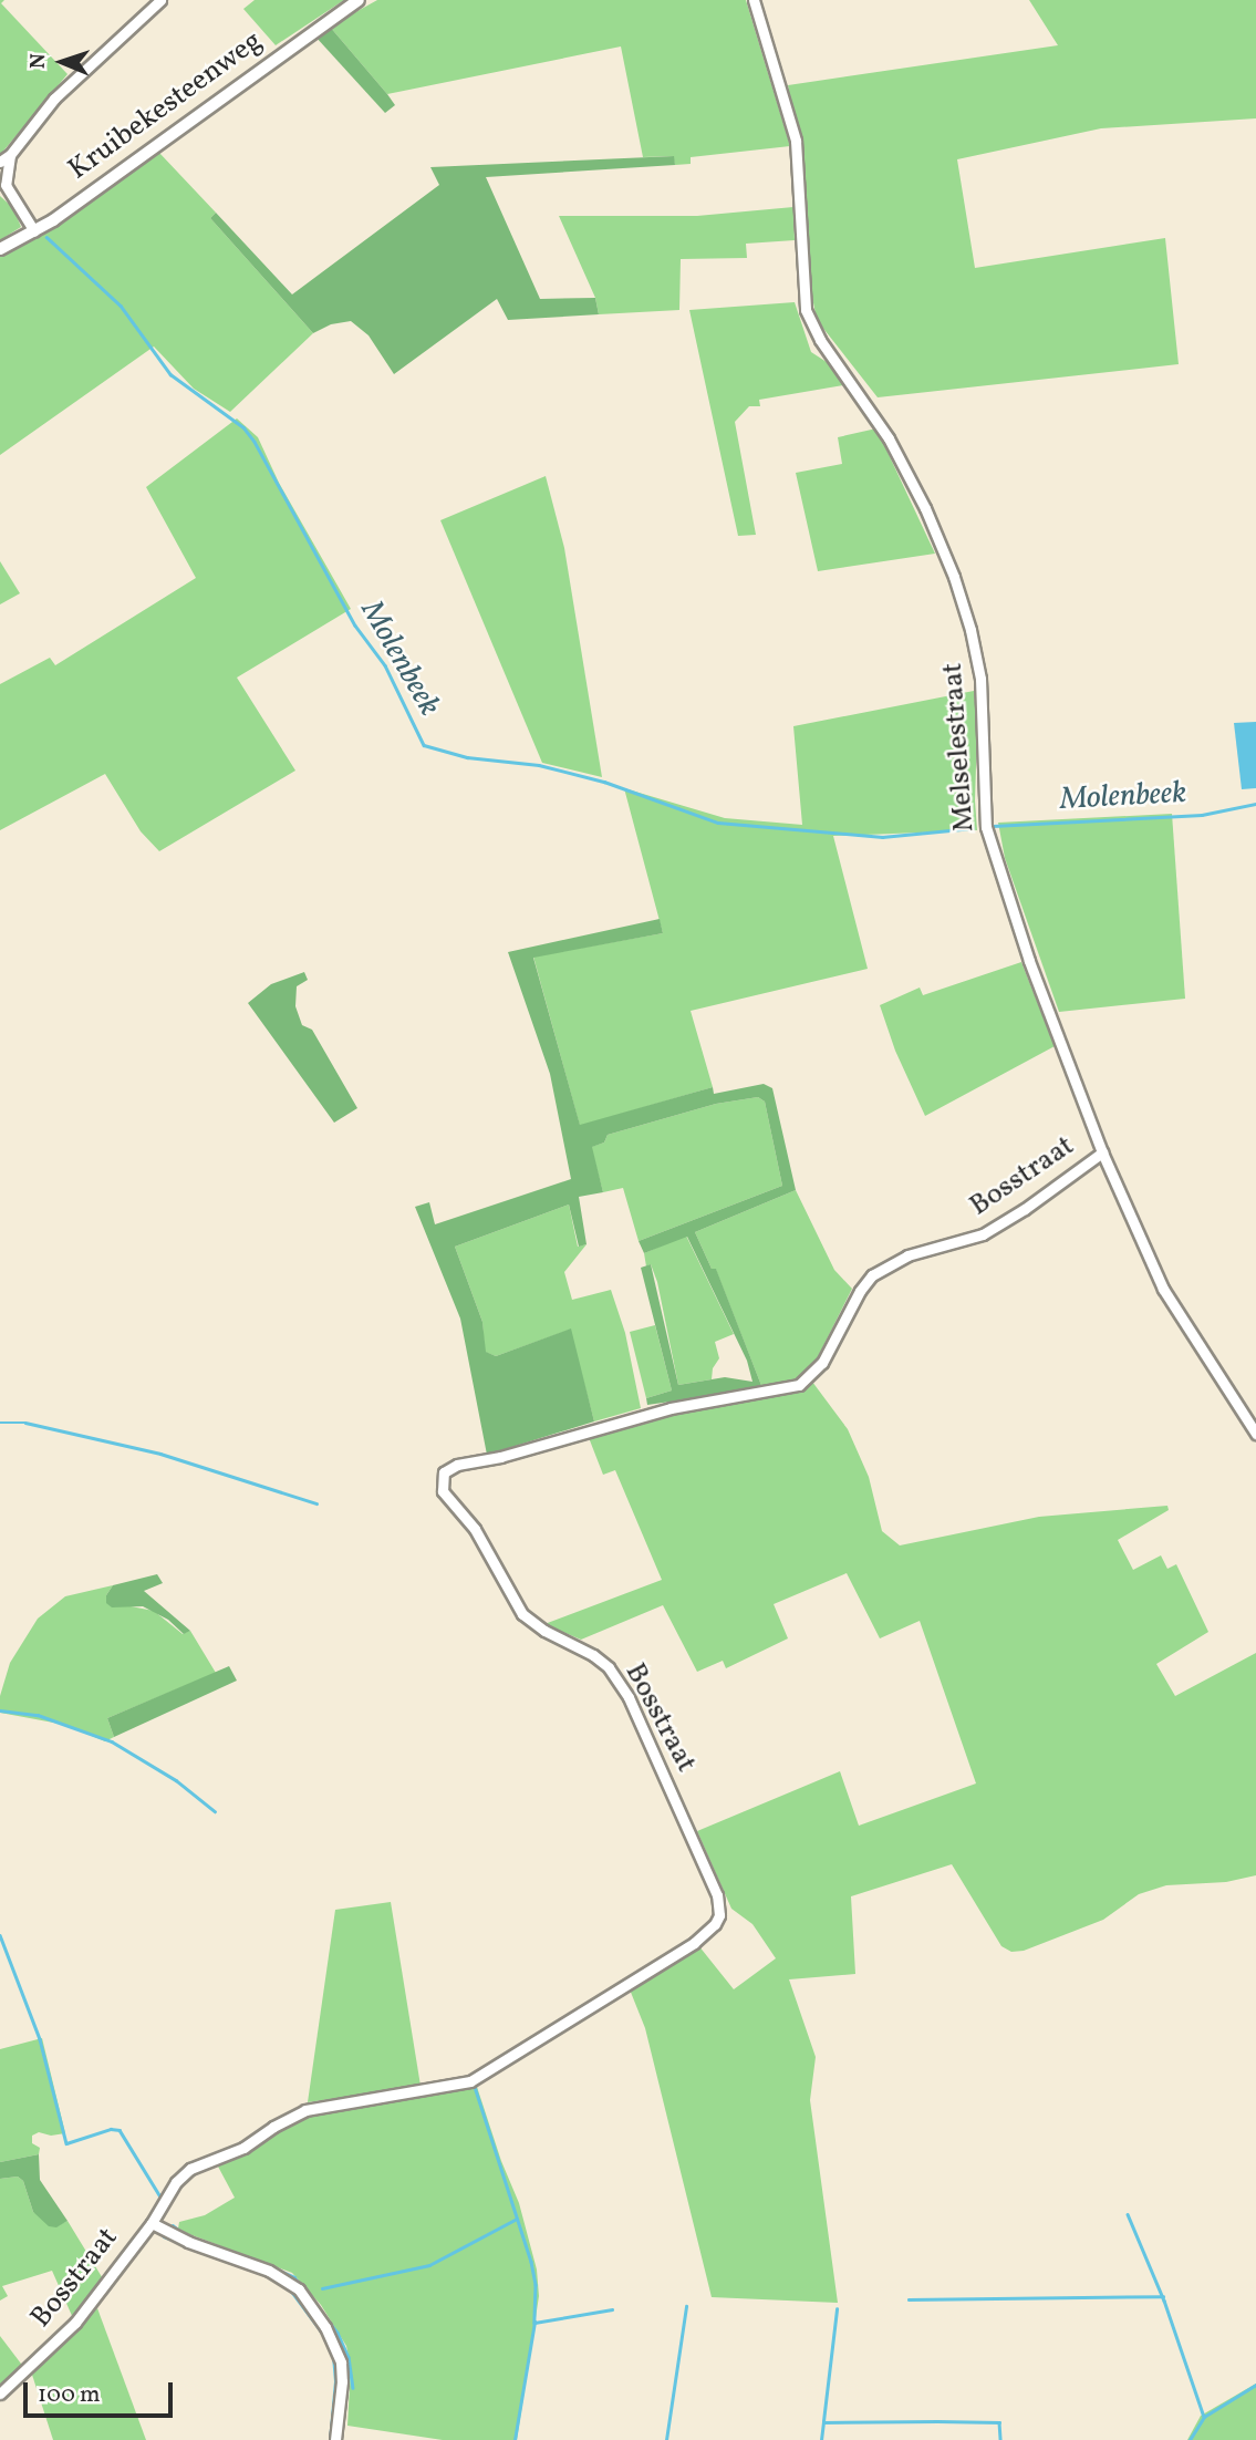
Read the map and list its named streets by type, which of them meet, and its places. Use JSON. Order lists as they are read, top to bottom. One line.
{"streets":{"street":["Kruibekesteenweg","Melselestraat","Bosstraat"]},"crossings":[["Melselestraat","Bosstraat"]],"water":["Molenbeek"],"scale_bar":"100 m","north":"left"}
